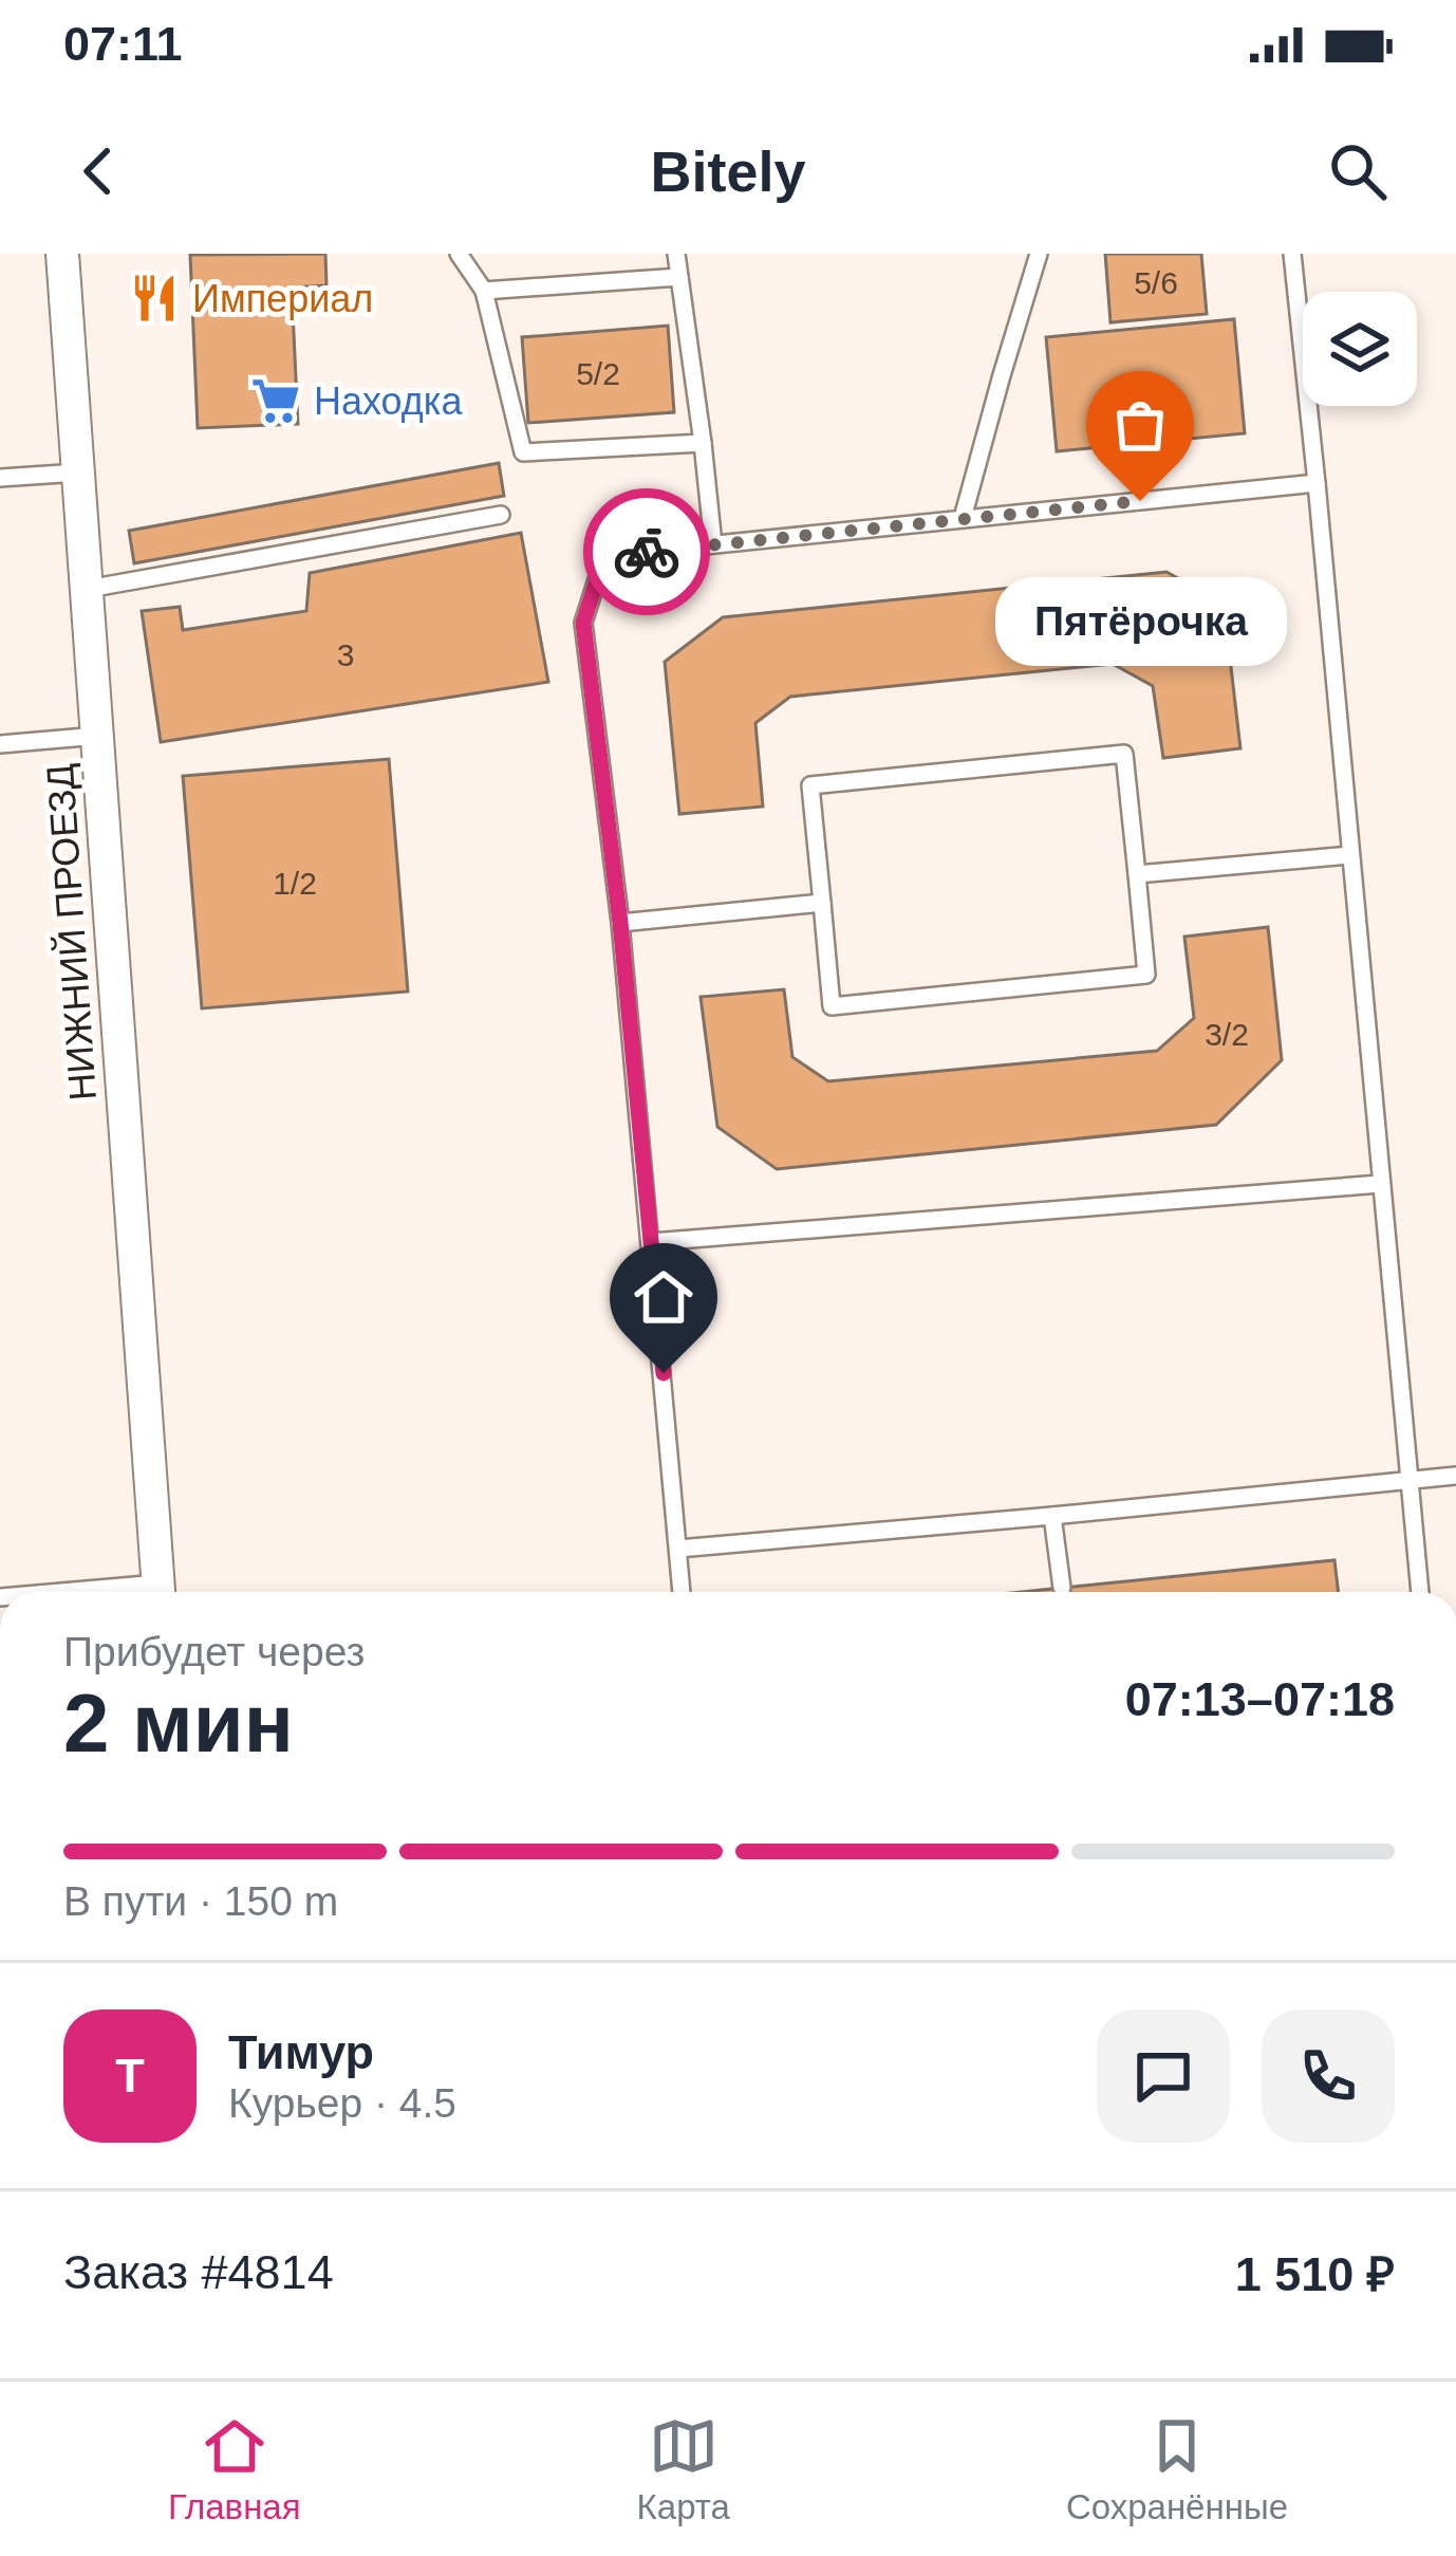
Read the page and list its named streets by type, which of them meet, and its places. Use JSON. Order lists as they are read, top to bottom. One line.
{"streets":{"street":["НИЖНИЙ ПРОЕЗД"]},"places":{"restaurant":["Империал"],"supermarket":["Находка"],"other":["Пятёрочка"]},"house_numbers":["5/6","5/2","3","1/2","3/2"],"page":{"status":"07:11","header":"Bitely","bubble":"Пятёрочка","heading":["2 мин","Прибудет через","07:13–07:18"],"panel":["Тимур","Курьер · 4.5","Заказ #4814","1 510 ₽"],"bar":"В пути · 150 m","round":"Т","tabs":["Главная","Карта","Сохранённые"]}}
